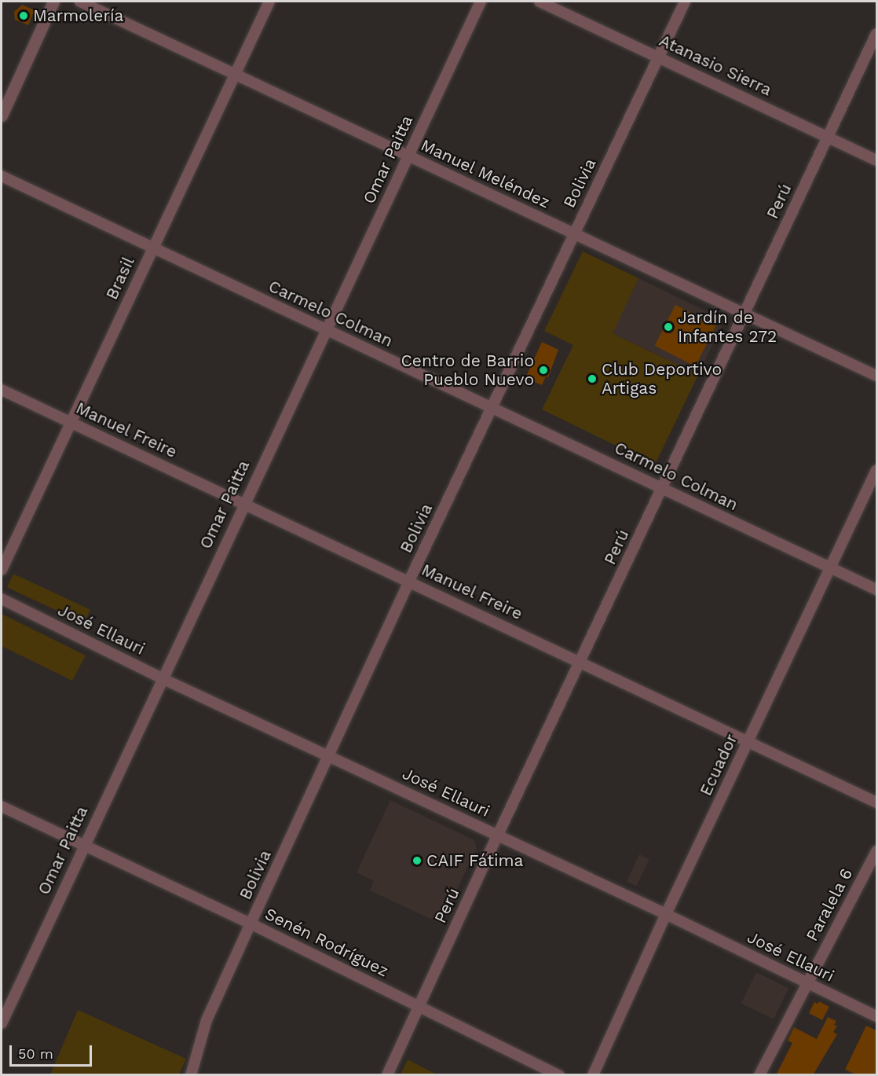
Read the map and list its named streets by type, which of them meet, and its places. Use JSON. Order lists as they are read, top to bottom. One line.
{"streets":{"street":["Atanasio Sierra","Omar Paitta","Manuel Meléndez","Bolivia","Perú","Brasil","Carmelo Colman","Manuel Freire","José Ellauri","Ecuador","Paralela 6","Senén Rodríguez"]},"crossings":[["Atanasio Sierra","Bolivia"],["Atanasio Sierra","Perú"],["Omar Paitta","Manuel Meléndez"],["Omar Paitta","Carmelo Colman"],["Omar Paitta","Manuel Freire"],["Omar Paitta","José Ellauri"],["Omar Paitta","Senén Rodríguez"],["Manuel Meléndez","Bolivia"],["Manuel Meléndez","Perú"],["Manuel Meléndez","Brasil"],["Bolivia","Carmelo Colman"],["Bolivia","Manuel Freire"],["Bolivia","José Ellauri"],["Bolivia","Senén Rodríguez"],["Perú","Carmelo Colman"],["Perú","Manuel Freire"],["Perú","José Ellauri"],["Perú","Senén Rodríguez"],["Brasil","Carmelo Colman"],["Brasil","Manuel Freire"],["Carmelo Colman","Ecuador"],["Manuel Freire","Ecuador"],["José Ellauri","Ecuador"],["José Ellauri","Paralela 6"]],"places":["Marmolería","Jardín de Infantes 272","Centro de Barrio Pueblo Nuevo","Club Deportivo Artigas","CAIF Fátima"],"scale_bar":"50 m"}
